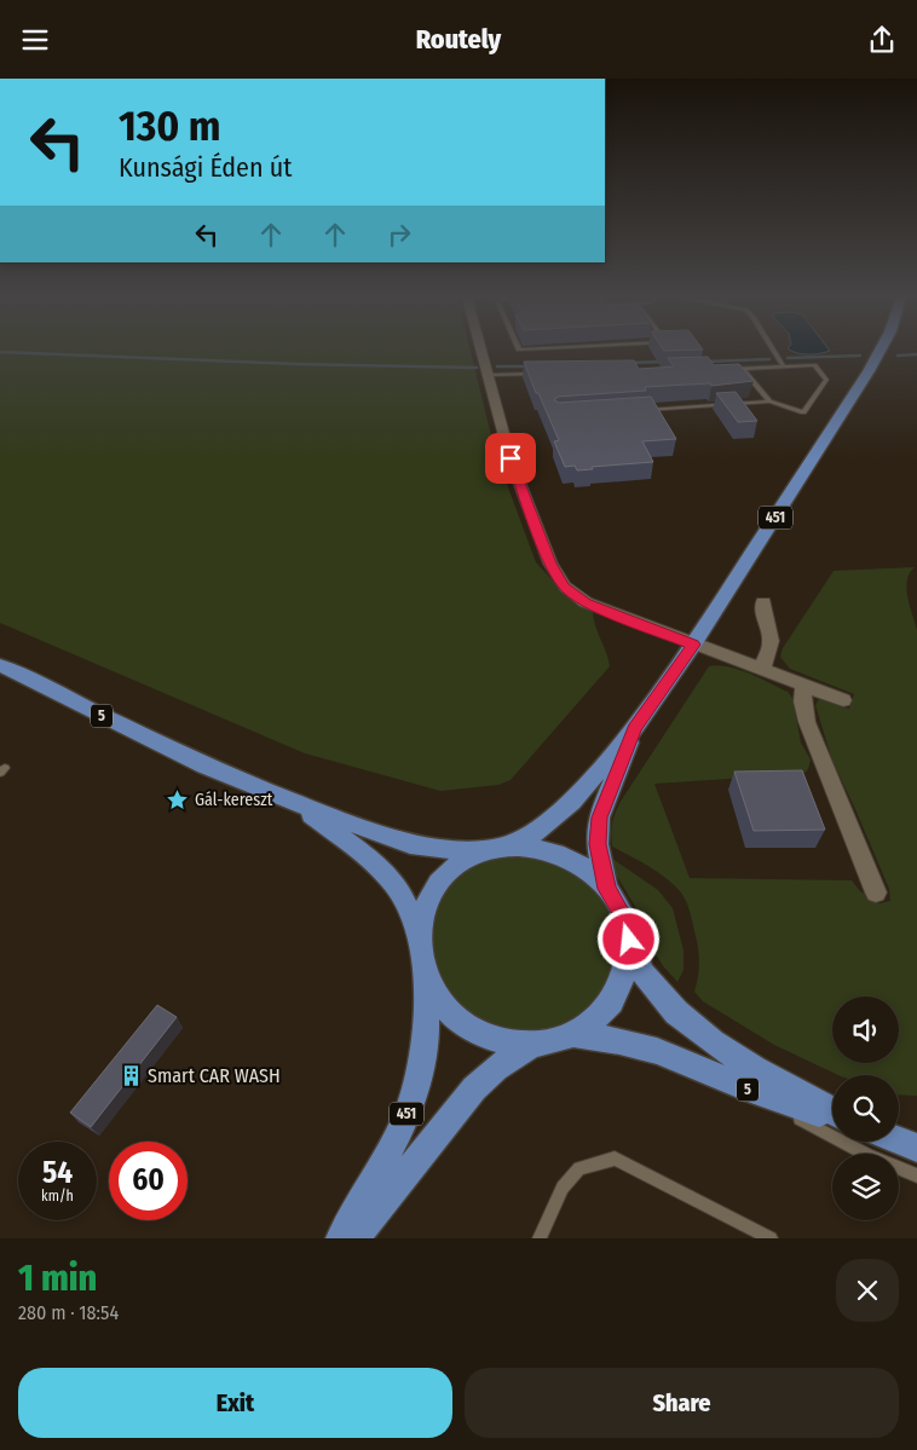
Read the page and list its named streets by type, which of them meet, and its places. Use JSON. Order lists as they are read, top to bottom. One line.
{"streets":{"main road":["451","5"]},"crossings":[["451","5"]],"places":{"place":["Gál-kereszt"],"building":["Smart CAR WASH"]},"page":{"header":"Routely","turn":["130 m","Kunsági Éden út"],"speed":"54 km/h","limit":"60","heading":["1 min","280 m · 18:54"],"buttons":["Exit","Share"]}}
